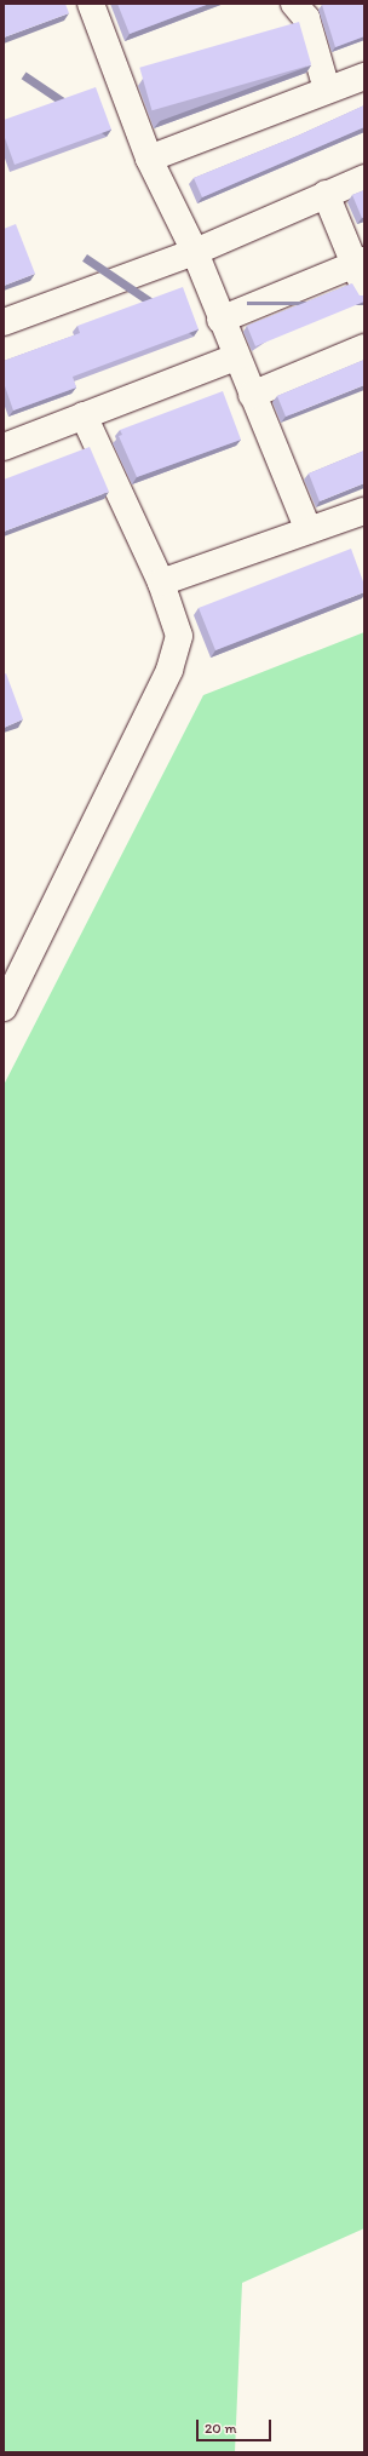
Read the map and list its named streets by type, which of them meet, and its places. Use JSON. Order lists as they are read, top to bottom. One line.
{"scale_bar":"20 m"}
